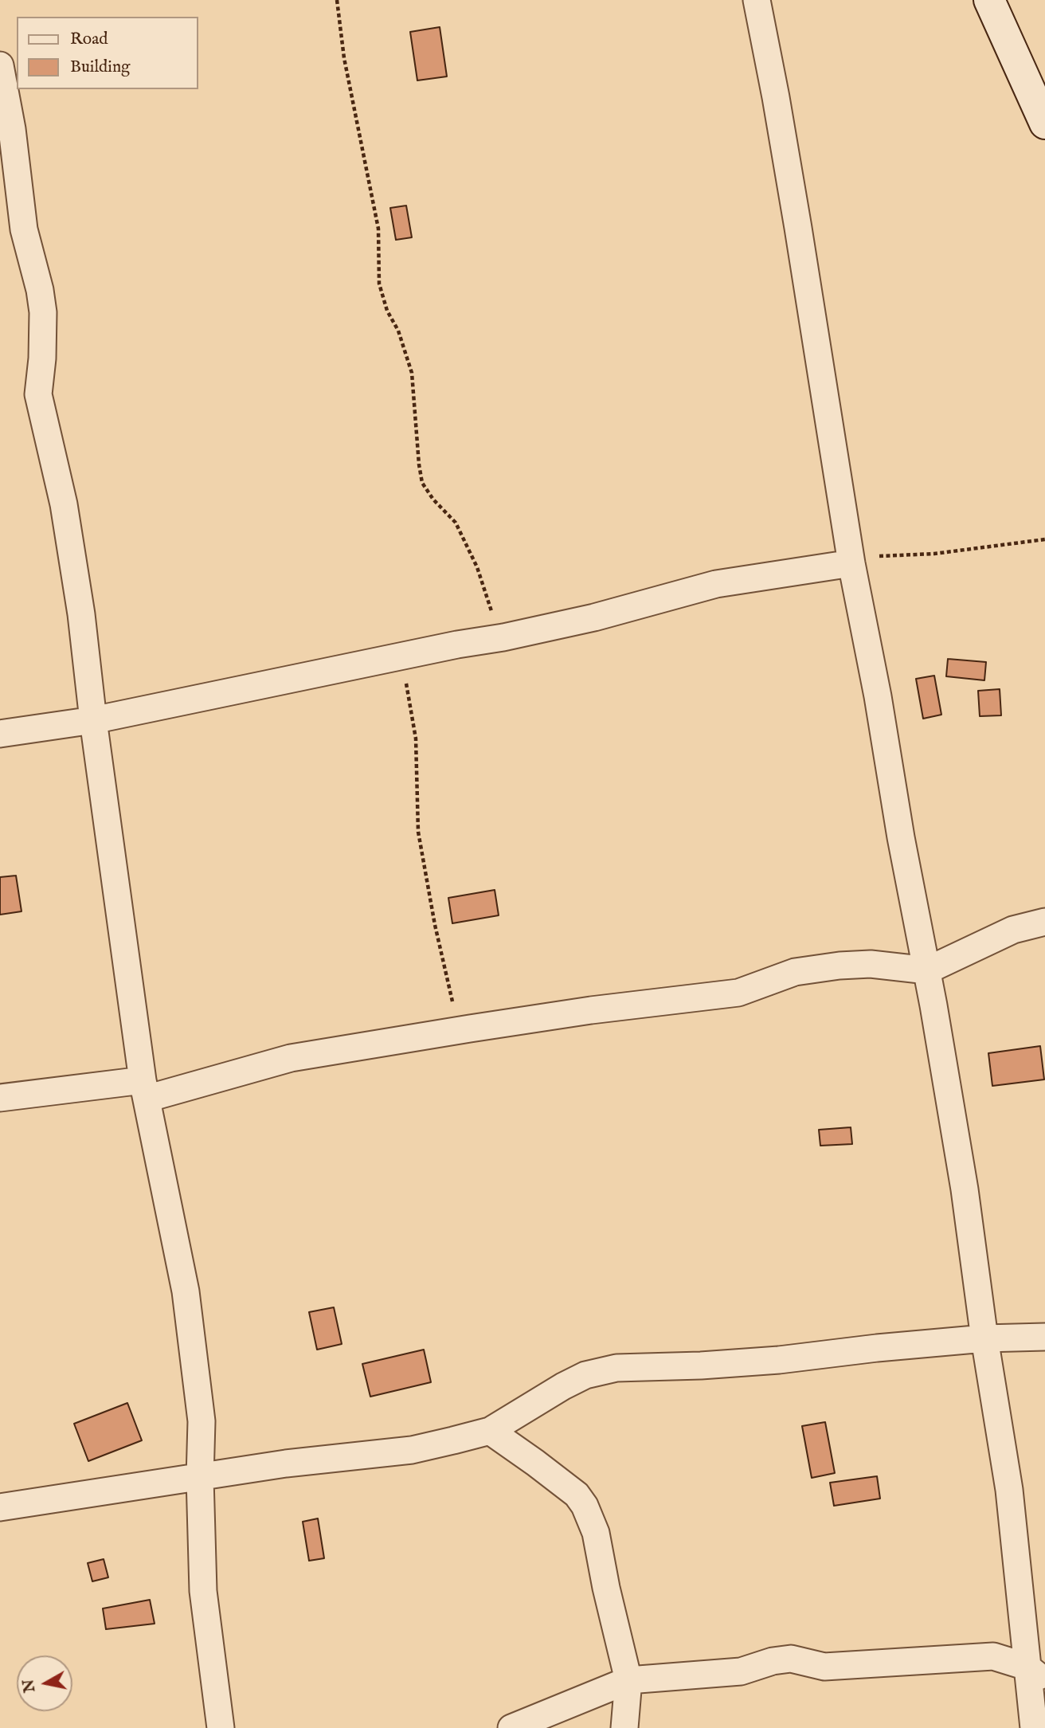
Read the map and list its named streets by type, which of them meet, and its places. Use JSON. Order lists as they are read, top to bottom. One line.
{"legend":["Road","Building"],"north":"left"}
